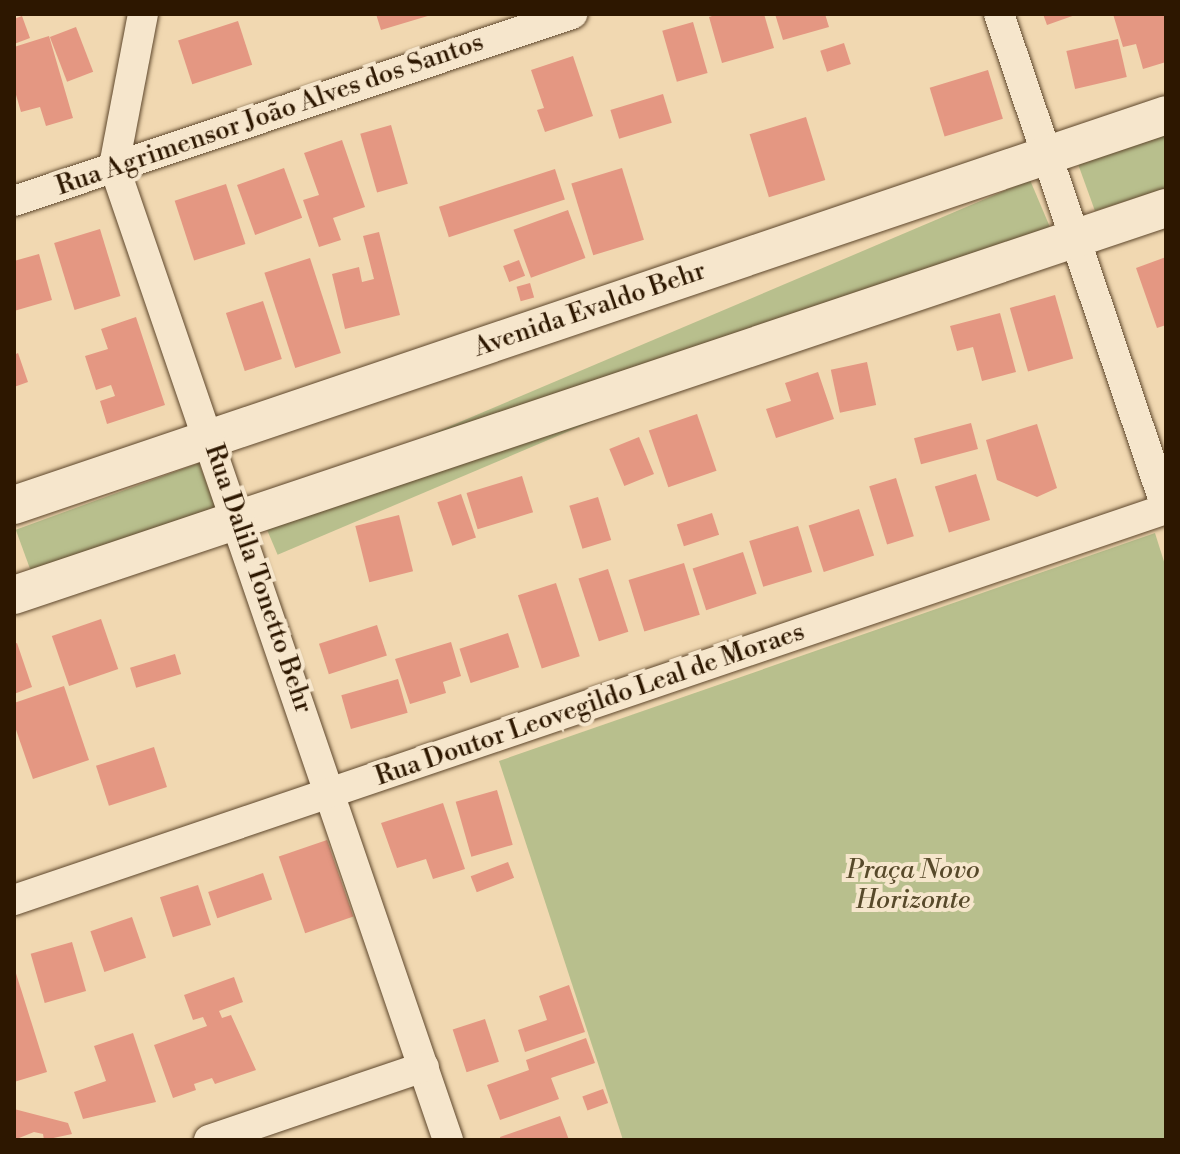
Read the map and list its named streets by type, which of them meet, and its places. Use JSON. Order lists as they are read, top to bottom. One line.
{"streets":{"street":["Rua Agrimensor João Alves dos Santos","Avenida Evaldo Behr","Rua Dalila Tonetto Behr","Rua Doutor Leovegildo Leal de Moraes"]},"crossings":[["Rua Agrimensor João Alves dos Santos","Rua Dalila Tonetto Behr"],["Avenida Evaldo Behr","Rua Dalila Tonetto Behr"],["Rua Dalila Tonetto Behr","Rua Doutor Leovegildo Leal de Moraes"]],"parks":["Praça Novo Horizonte"]}
